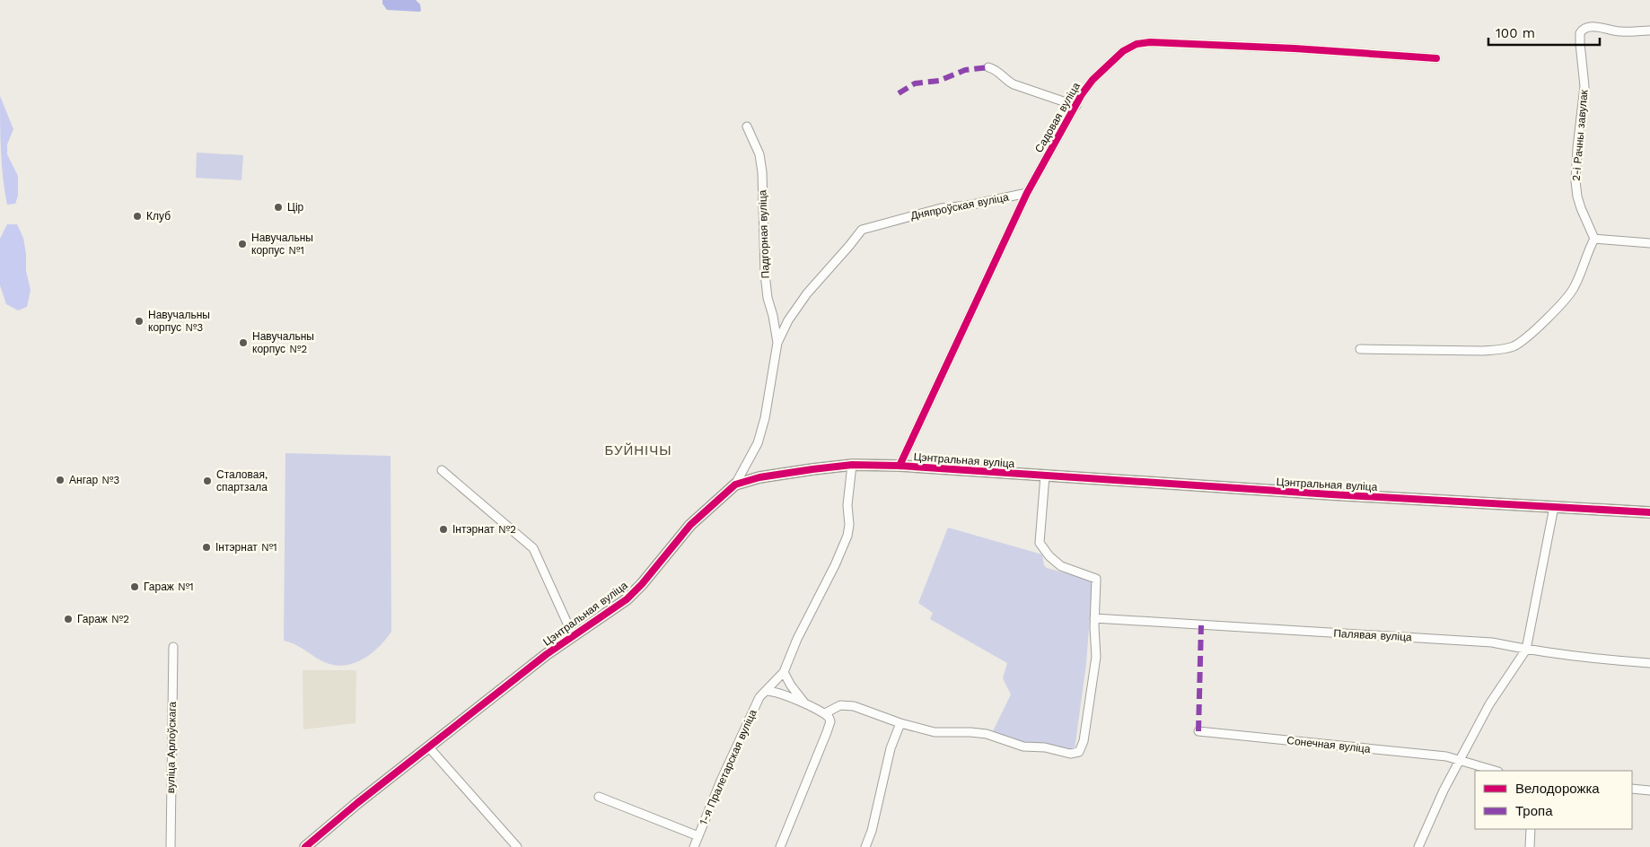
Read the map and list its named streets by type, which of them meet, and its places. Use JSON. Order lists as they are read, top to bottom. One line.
{"streets":{"street":["Садовая вуліца","2-і Рачны завулак","Дняпроўская вуліца","Падгорная вуліца","Цэнтральная вуліца","Палявая вуліца","Сонечная вуліца","вуліца Арлоўскага","1-я Пралетарская вуліца"]},"crossings":[["Садовая вуліца","Дняпроўская вуліца"],["Садовая вуліца","Цэнтральная вуліца"],["Дняпроўская вуліца","Падгорная вуліца"],["Падгорная вуліца","Цэнтральная вуліца"]],"districts":["БУЙНІЧЫ"],"places":["Цір","Клуб","Навучальны корпус №1","Навучальны корпус №3","Навучальны корпус №2","Ангар №3","Сталовая, спартзала","Інтэрнат №2","Інтэрнат №1","Гараж №1","Гараж №2"],"legend":["Велодорожка","Тропа"],"scale_bar":"100 m"}
